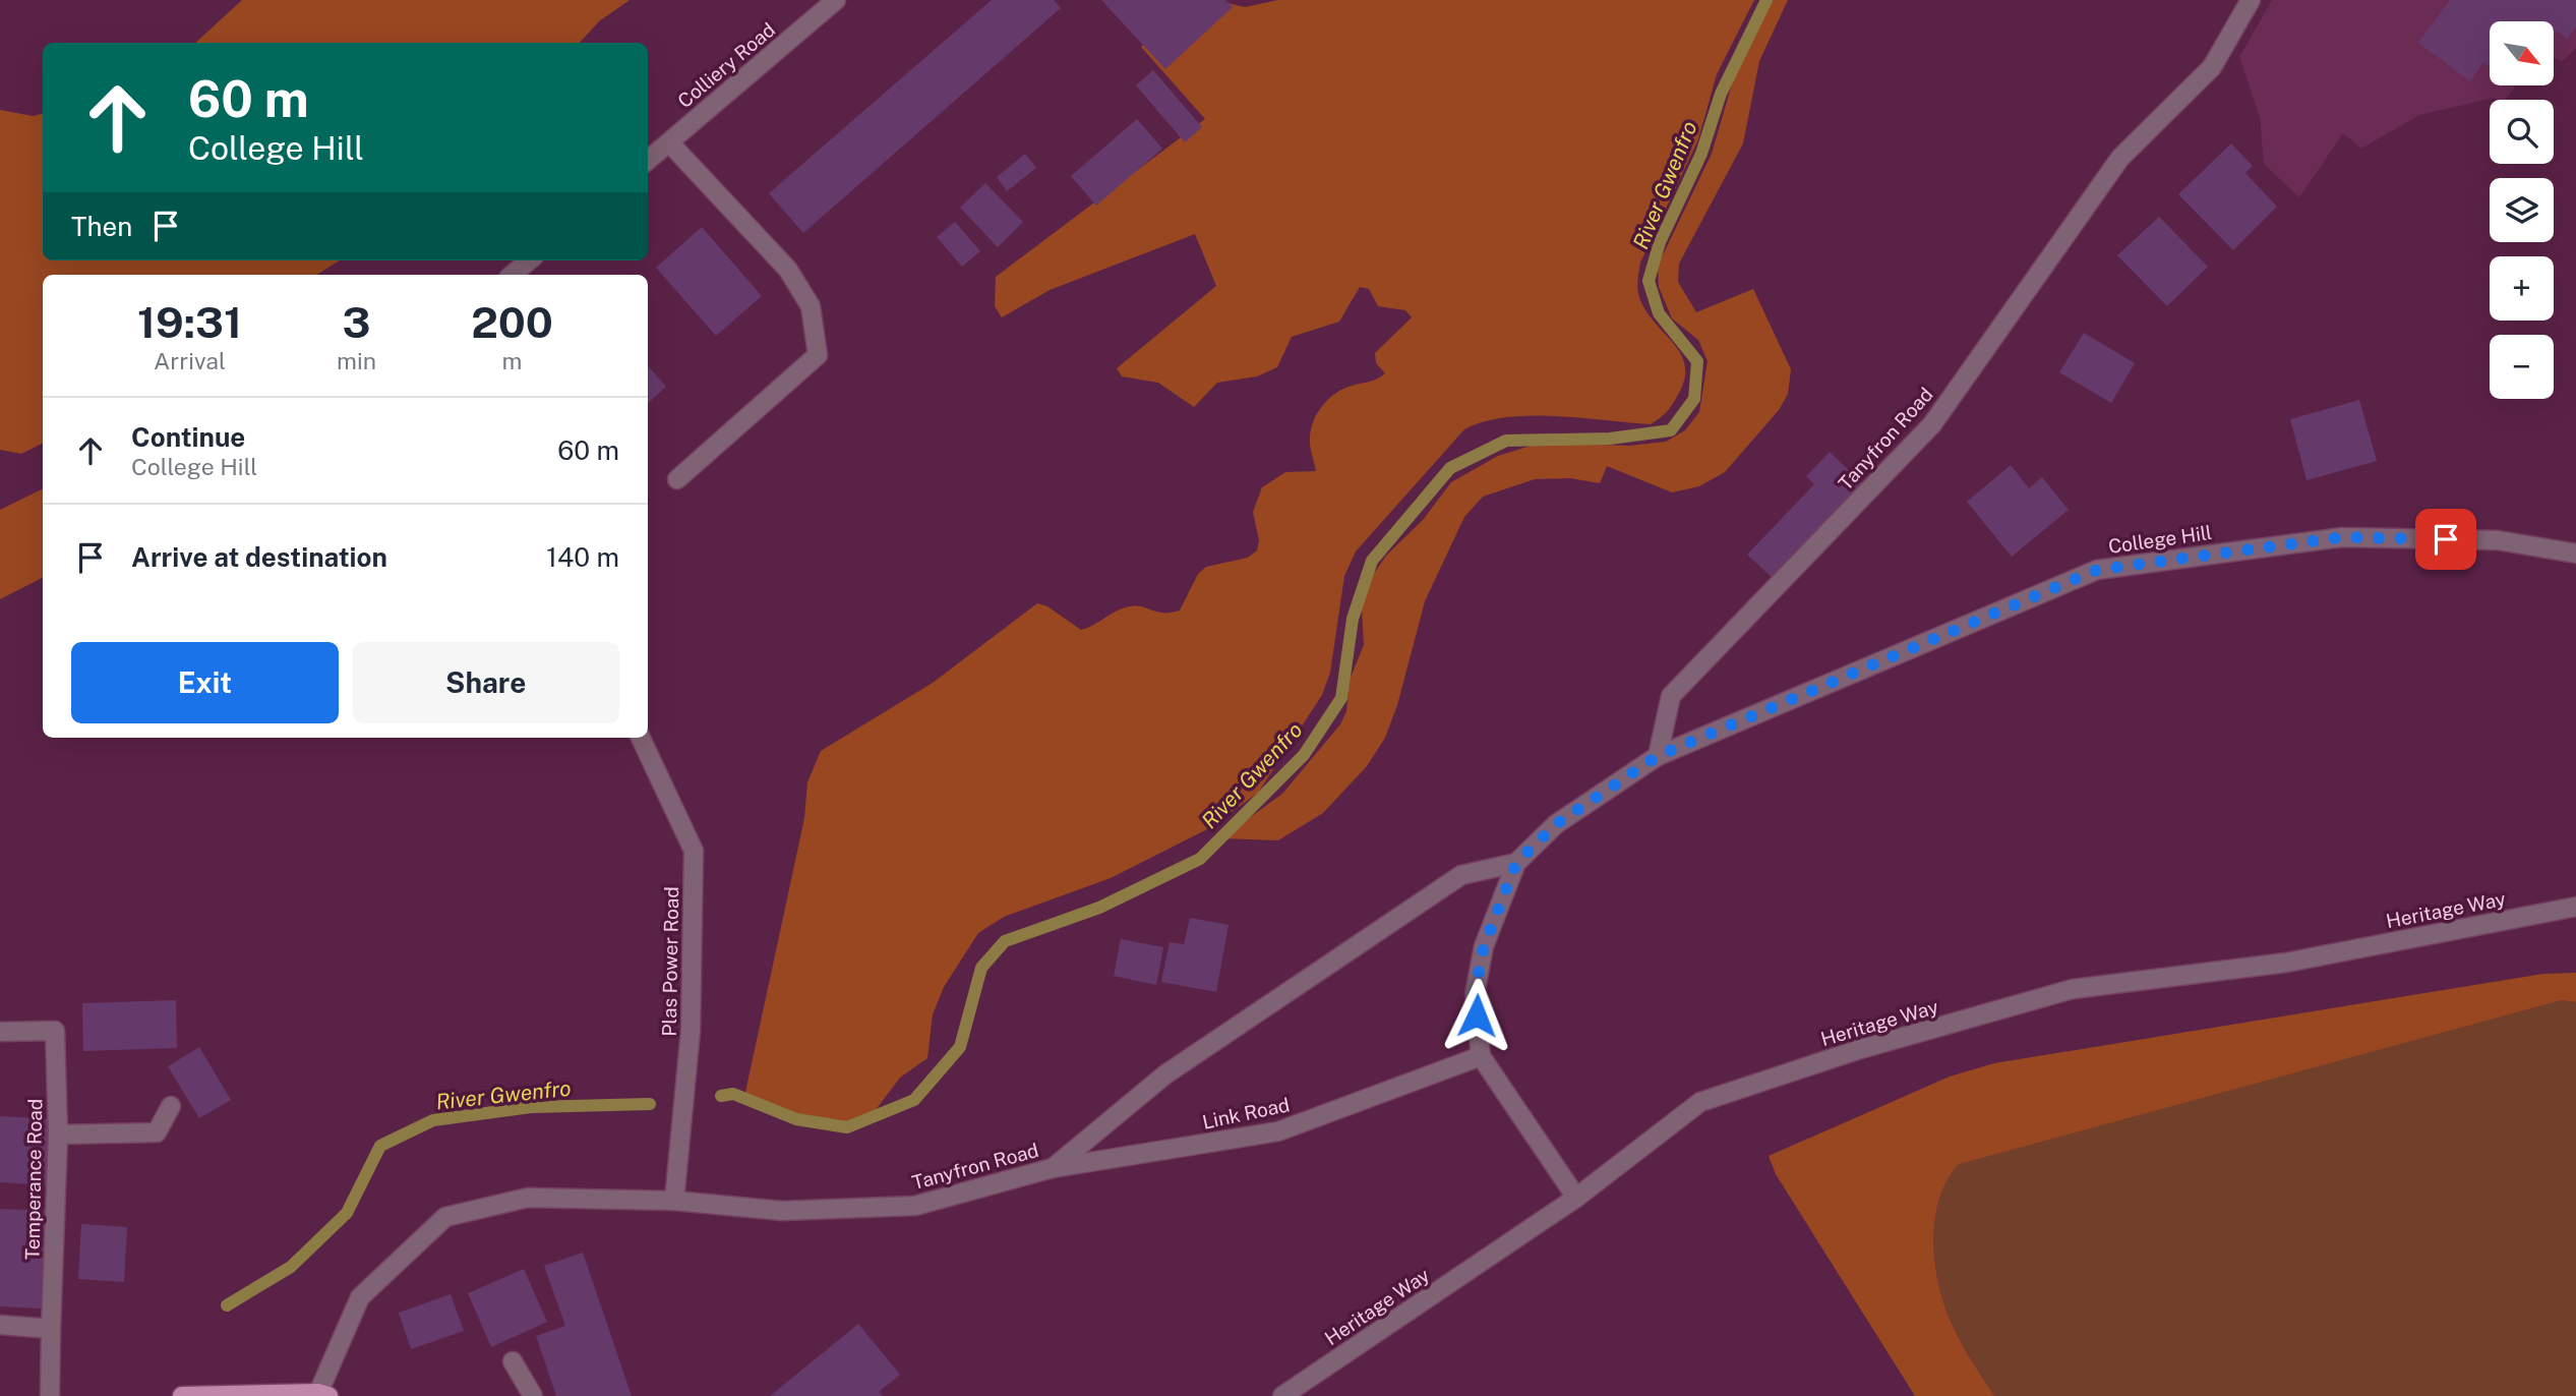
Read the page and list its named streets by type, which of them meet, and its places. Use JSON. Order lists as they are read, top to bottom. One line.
{"streets":{"street":["Colliery Road","Tanyfron Road","College Hill","Heritage Way","Plas Power Road","Link Road","Temperance Road"]},"crossings":[["Tanyfron Road","College Hill"],["Tanyfron Road","Plas Power Road"],["Tanyfron Road","Link Road"]],"water":["River Gwenfro"],"north":"bottom right","page":{"map_buttons":["+","−"],"turn":["60 m","College Hill"],"then":"Then","eta":["19:31","Arrival","3","min","200","m"],"list":[{"name":"Continue","note":"College Hill","value":"60 m"},{"name":"Arrive at destination","value":"140 m"}],"buttons":["Exit","Share"]}}
